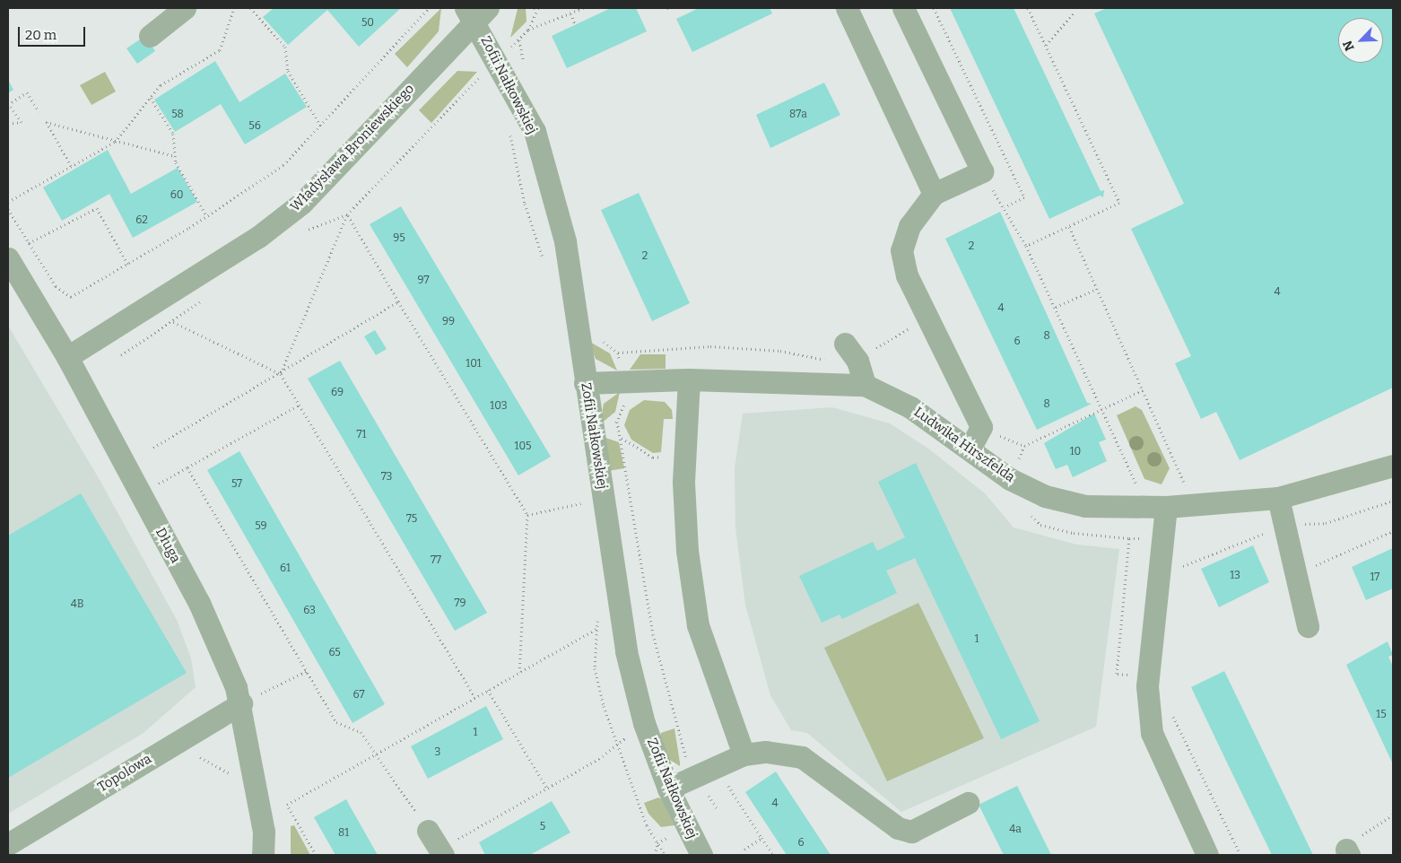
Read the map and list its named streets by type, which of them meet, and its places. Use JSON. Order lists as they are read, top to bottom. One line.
{"streets":{"street":["Zofii Nałkowskiej","Władysława Broniewskiego","Ludwika Hirszfelda","Długa","Topolowa"]},"crossings":[["Zofii Nałkowskiej","Władysława Broniewskiego"],["Zofii Nałkowskiej","Ludwika Hirszfelda"],["Władysława Broniewskiego","Długa"],["Długa","Topolowa"]],"house_numbers":["50","58","87a","56","60","62","95","2","2","97","4","4","99","8","6","101","69","8","103","71","105","10","73","57","75","59","77","61","13","17","79","4B","63","1","65","67","15","1","3","4","5","4a","81","6"],"scale_bar":"20 m","north":"bottom left"}
